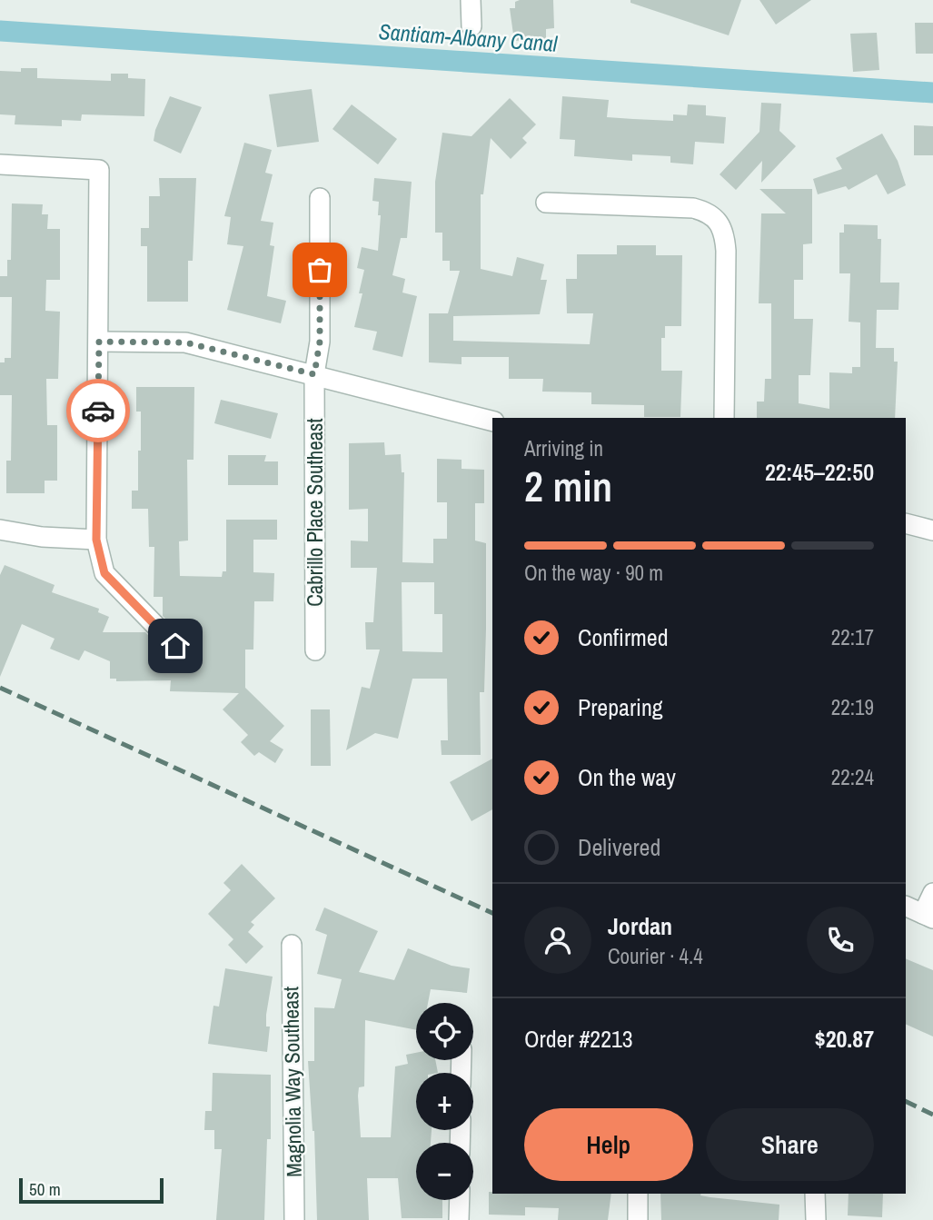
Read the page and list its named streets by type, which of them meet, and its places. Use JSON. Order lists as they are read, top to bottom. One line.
{"streets":{"street":["Cabrillo Place Southeast","Magnolia Way Southeast"]},"water":["Santiam-Albany Canal"],"scale_bar":"50 m","page":{"heading":["2 min","Arriving in","22:45–22:50"],"panel":["Jordan","Courier · 4.4","Order #2213","$20.87"],"bar":"On the way · 90 m","list":[["Confirmed","22:17"],["Preparing","22:19"],["On the way","22:24"],"Delivered"],"map_buttons":["+","−"],"buttons":["Help","Share"],"scale":"50 m"}}
